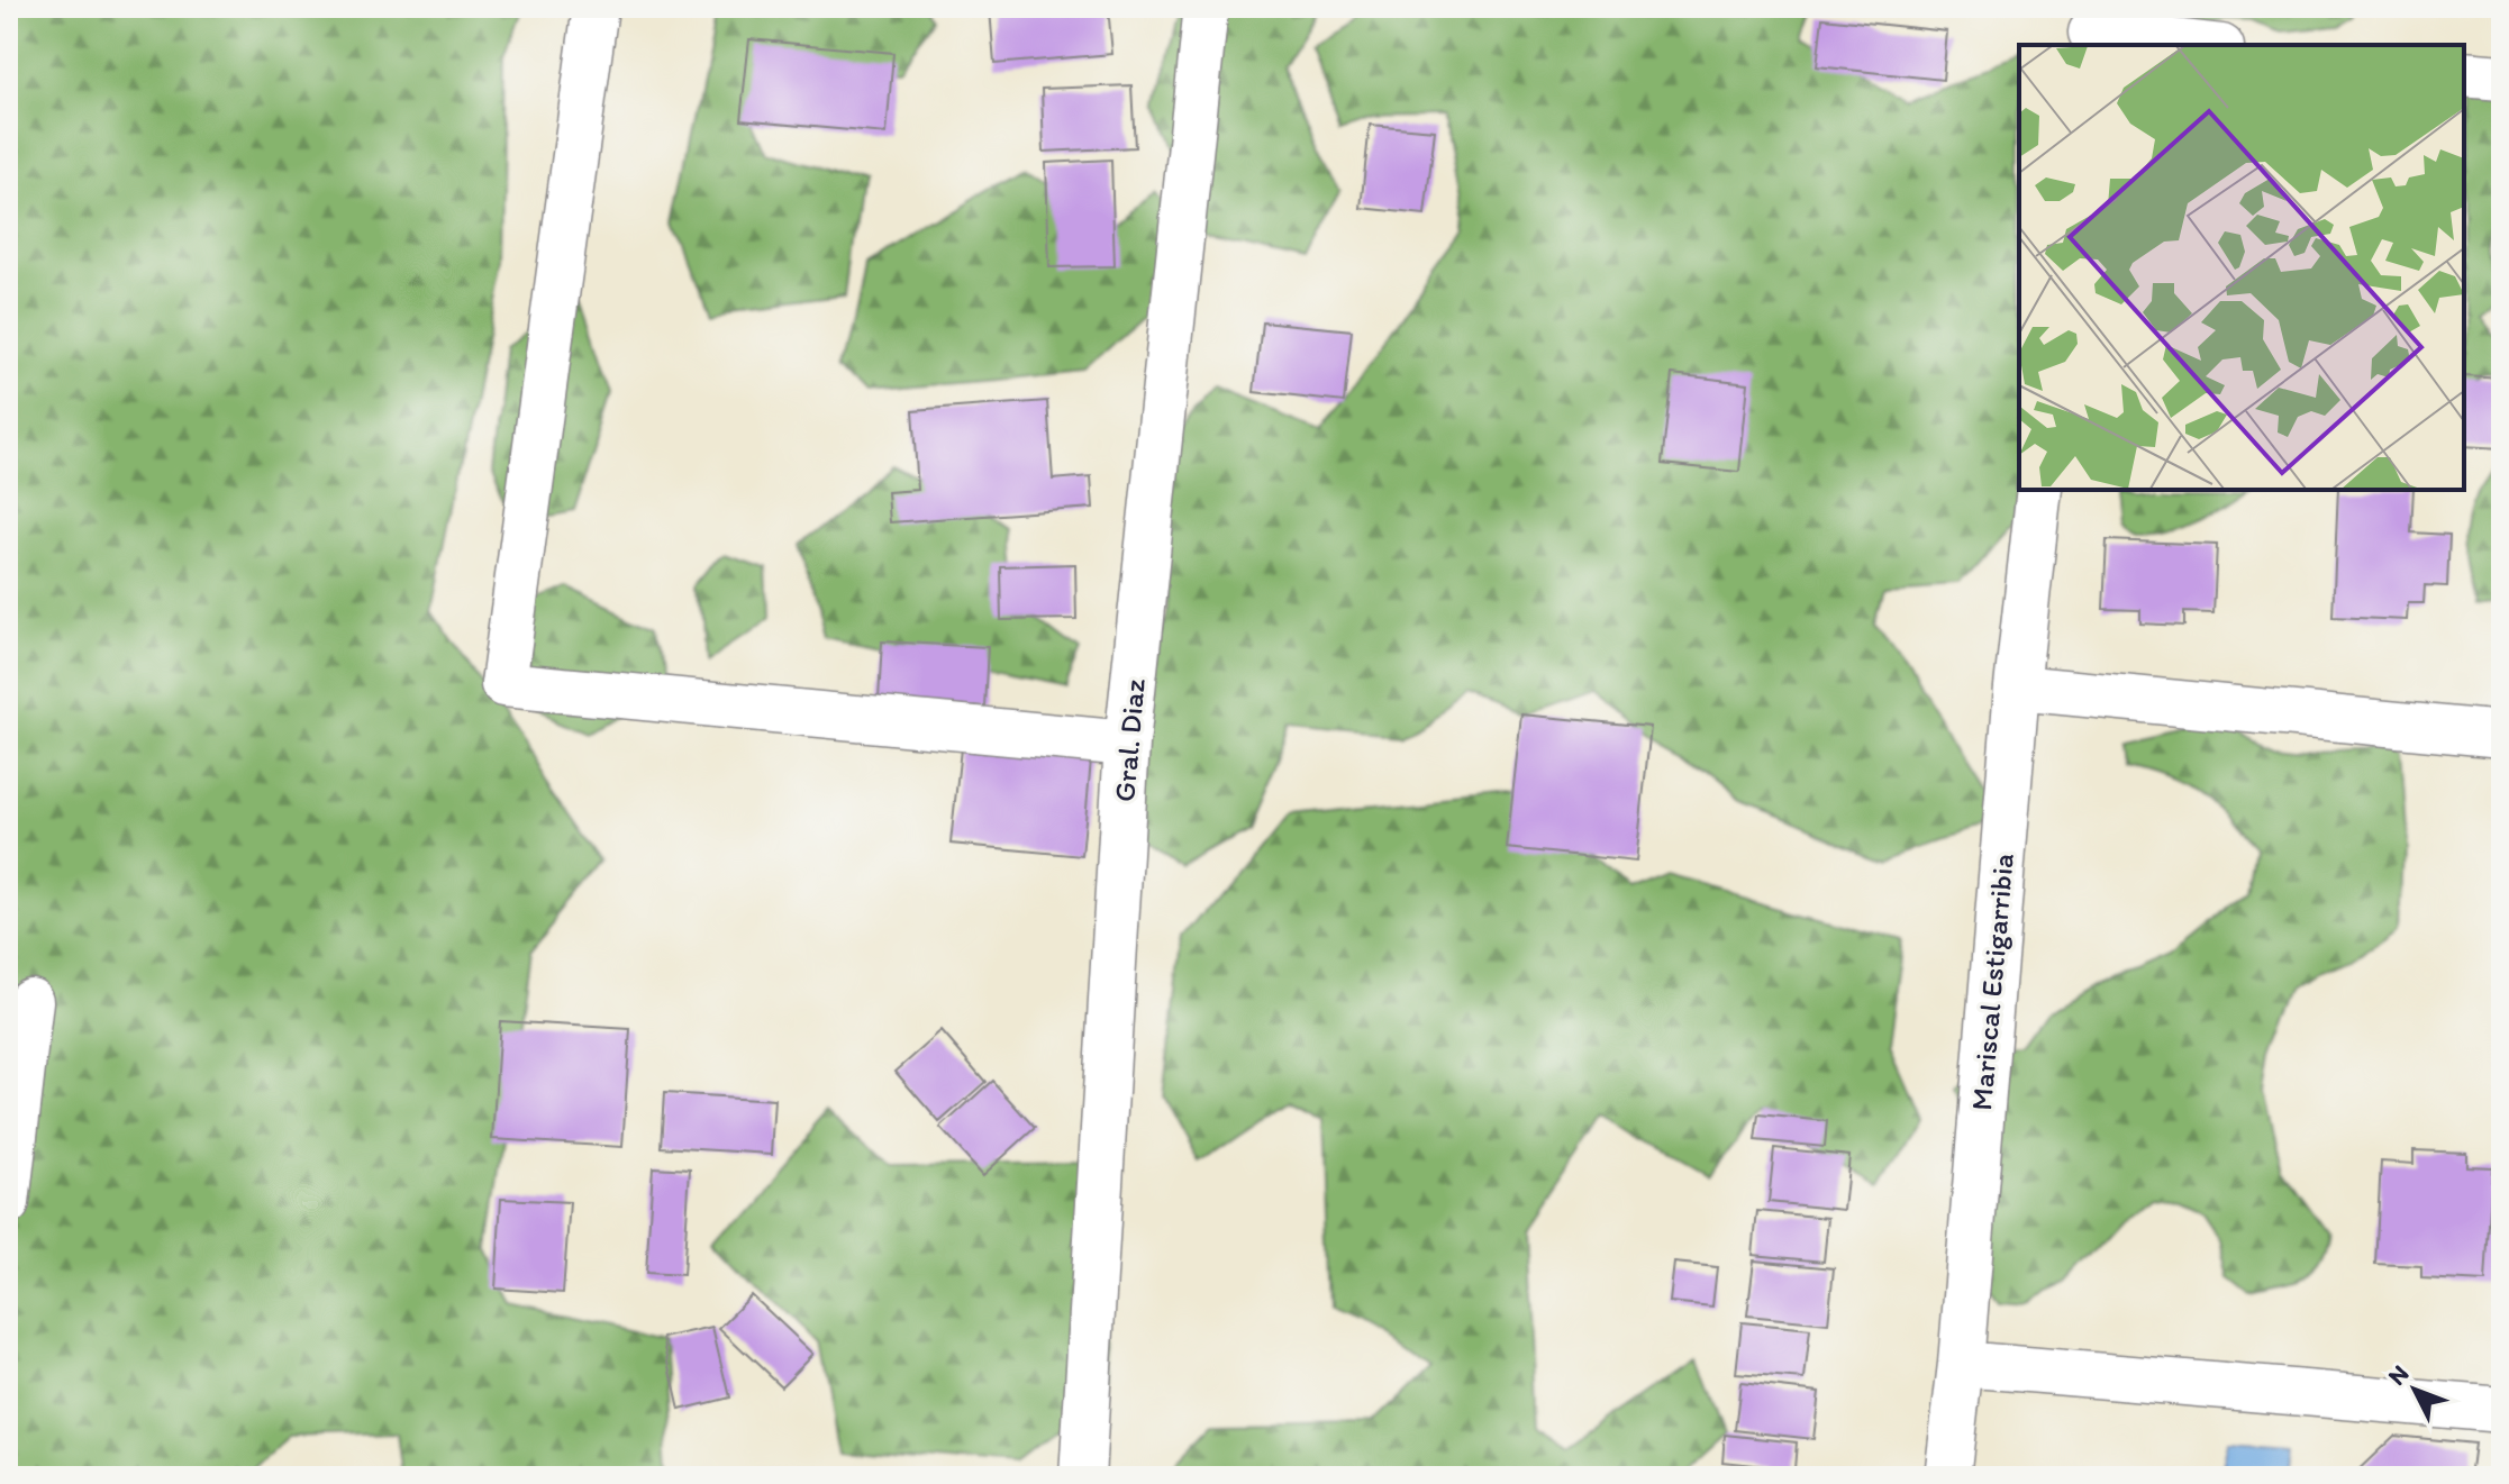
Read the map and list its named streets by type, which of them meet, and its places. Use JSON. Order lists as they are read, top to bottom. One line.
{"streets":{"street":["Gral. Diaz","Mariscal Estigarribia"]},"north":"top left"}
